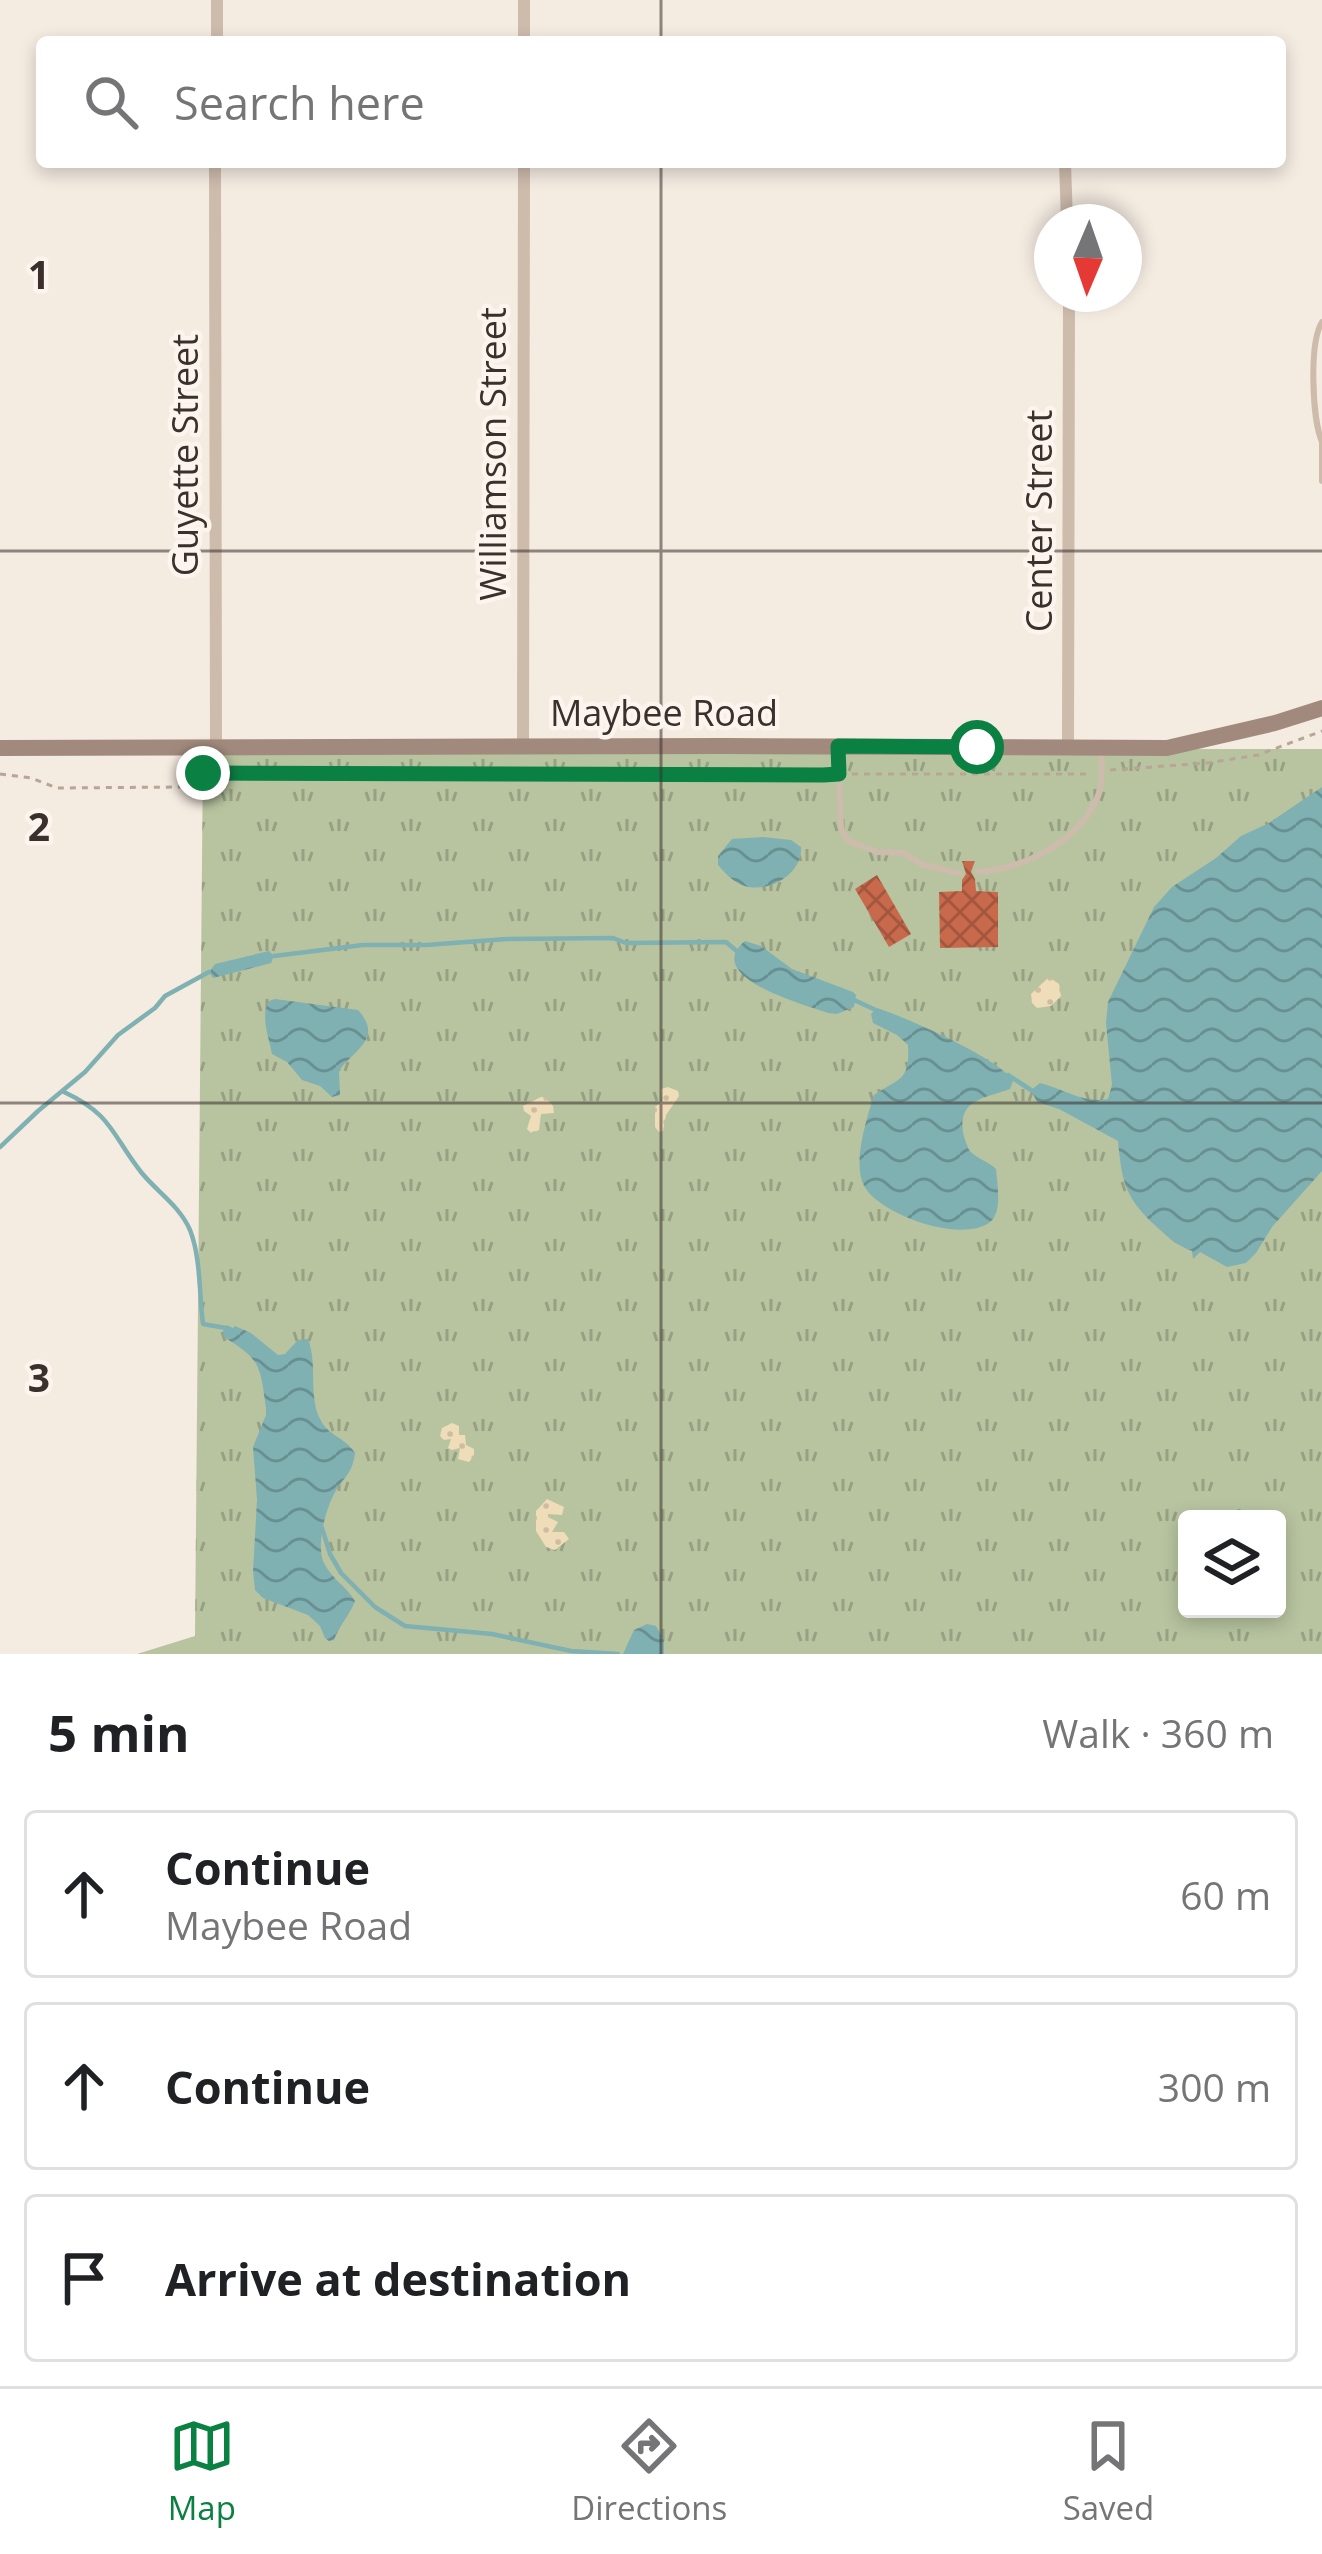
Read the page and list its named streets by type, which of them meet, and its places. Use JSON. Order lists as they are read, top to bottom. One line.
{"streets":{"main road":["Maybee Road"],"street":["Williamson Street","Guyette Street","Center Street"]},"crossings":[["Williamson Street","Maybee Road"],["Guyette Street","Maybee Road"],["Center Street","Maybee Road"]],"north":"bottom","page":{"search":"Search here","heading":["5 min","Walk · 360 m"],"list":[["Continue","Maybee Road","60 m"],["Continue","300 m"],"Arrive at destination"],"nav":["Map","Directions","Saved"]},"grid":{"rows":["1","2","3"]}}
